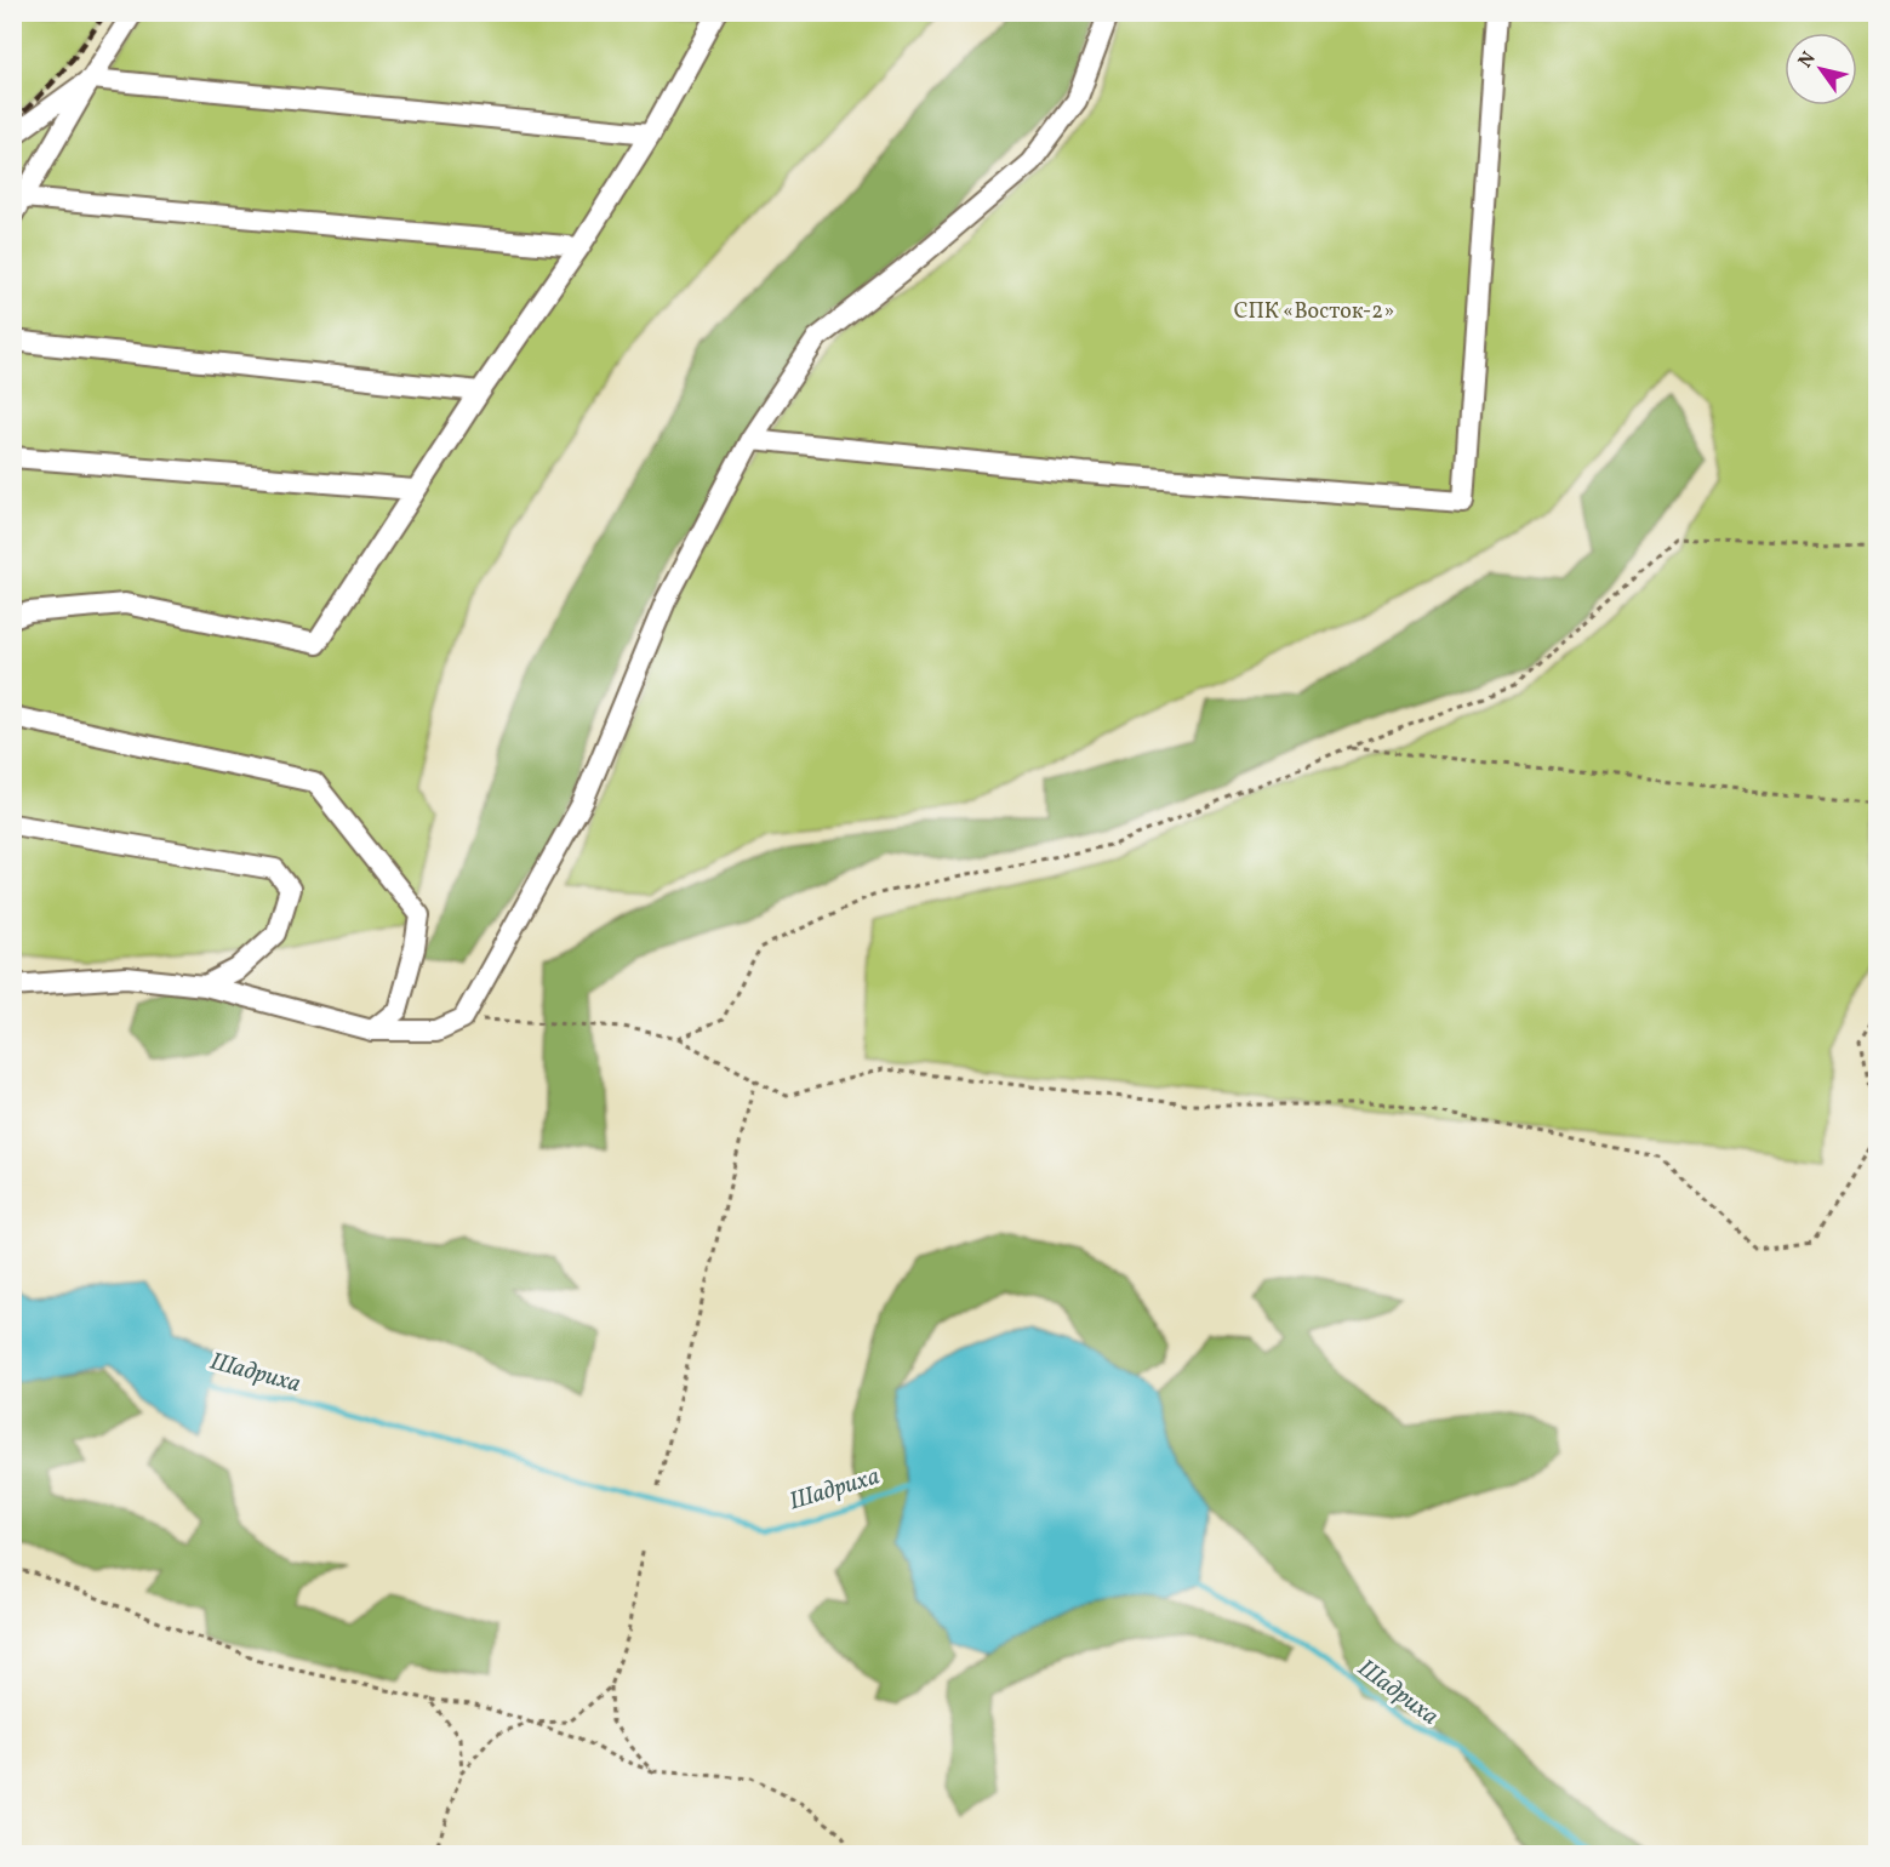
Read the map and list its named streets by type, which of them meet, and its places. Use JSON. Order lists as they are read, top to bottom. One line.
{"water":["Шадриха"],"parks":["СПК «Восток-2»"],"north":"top left"}
